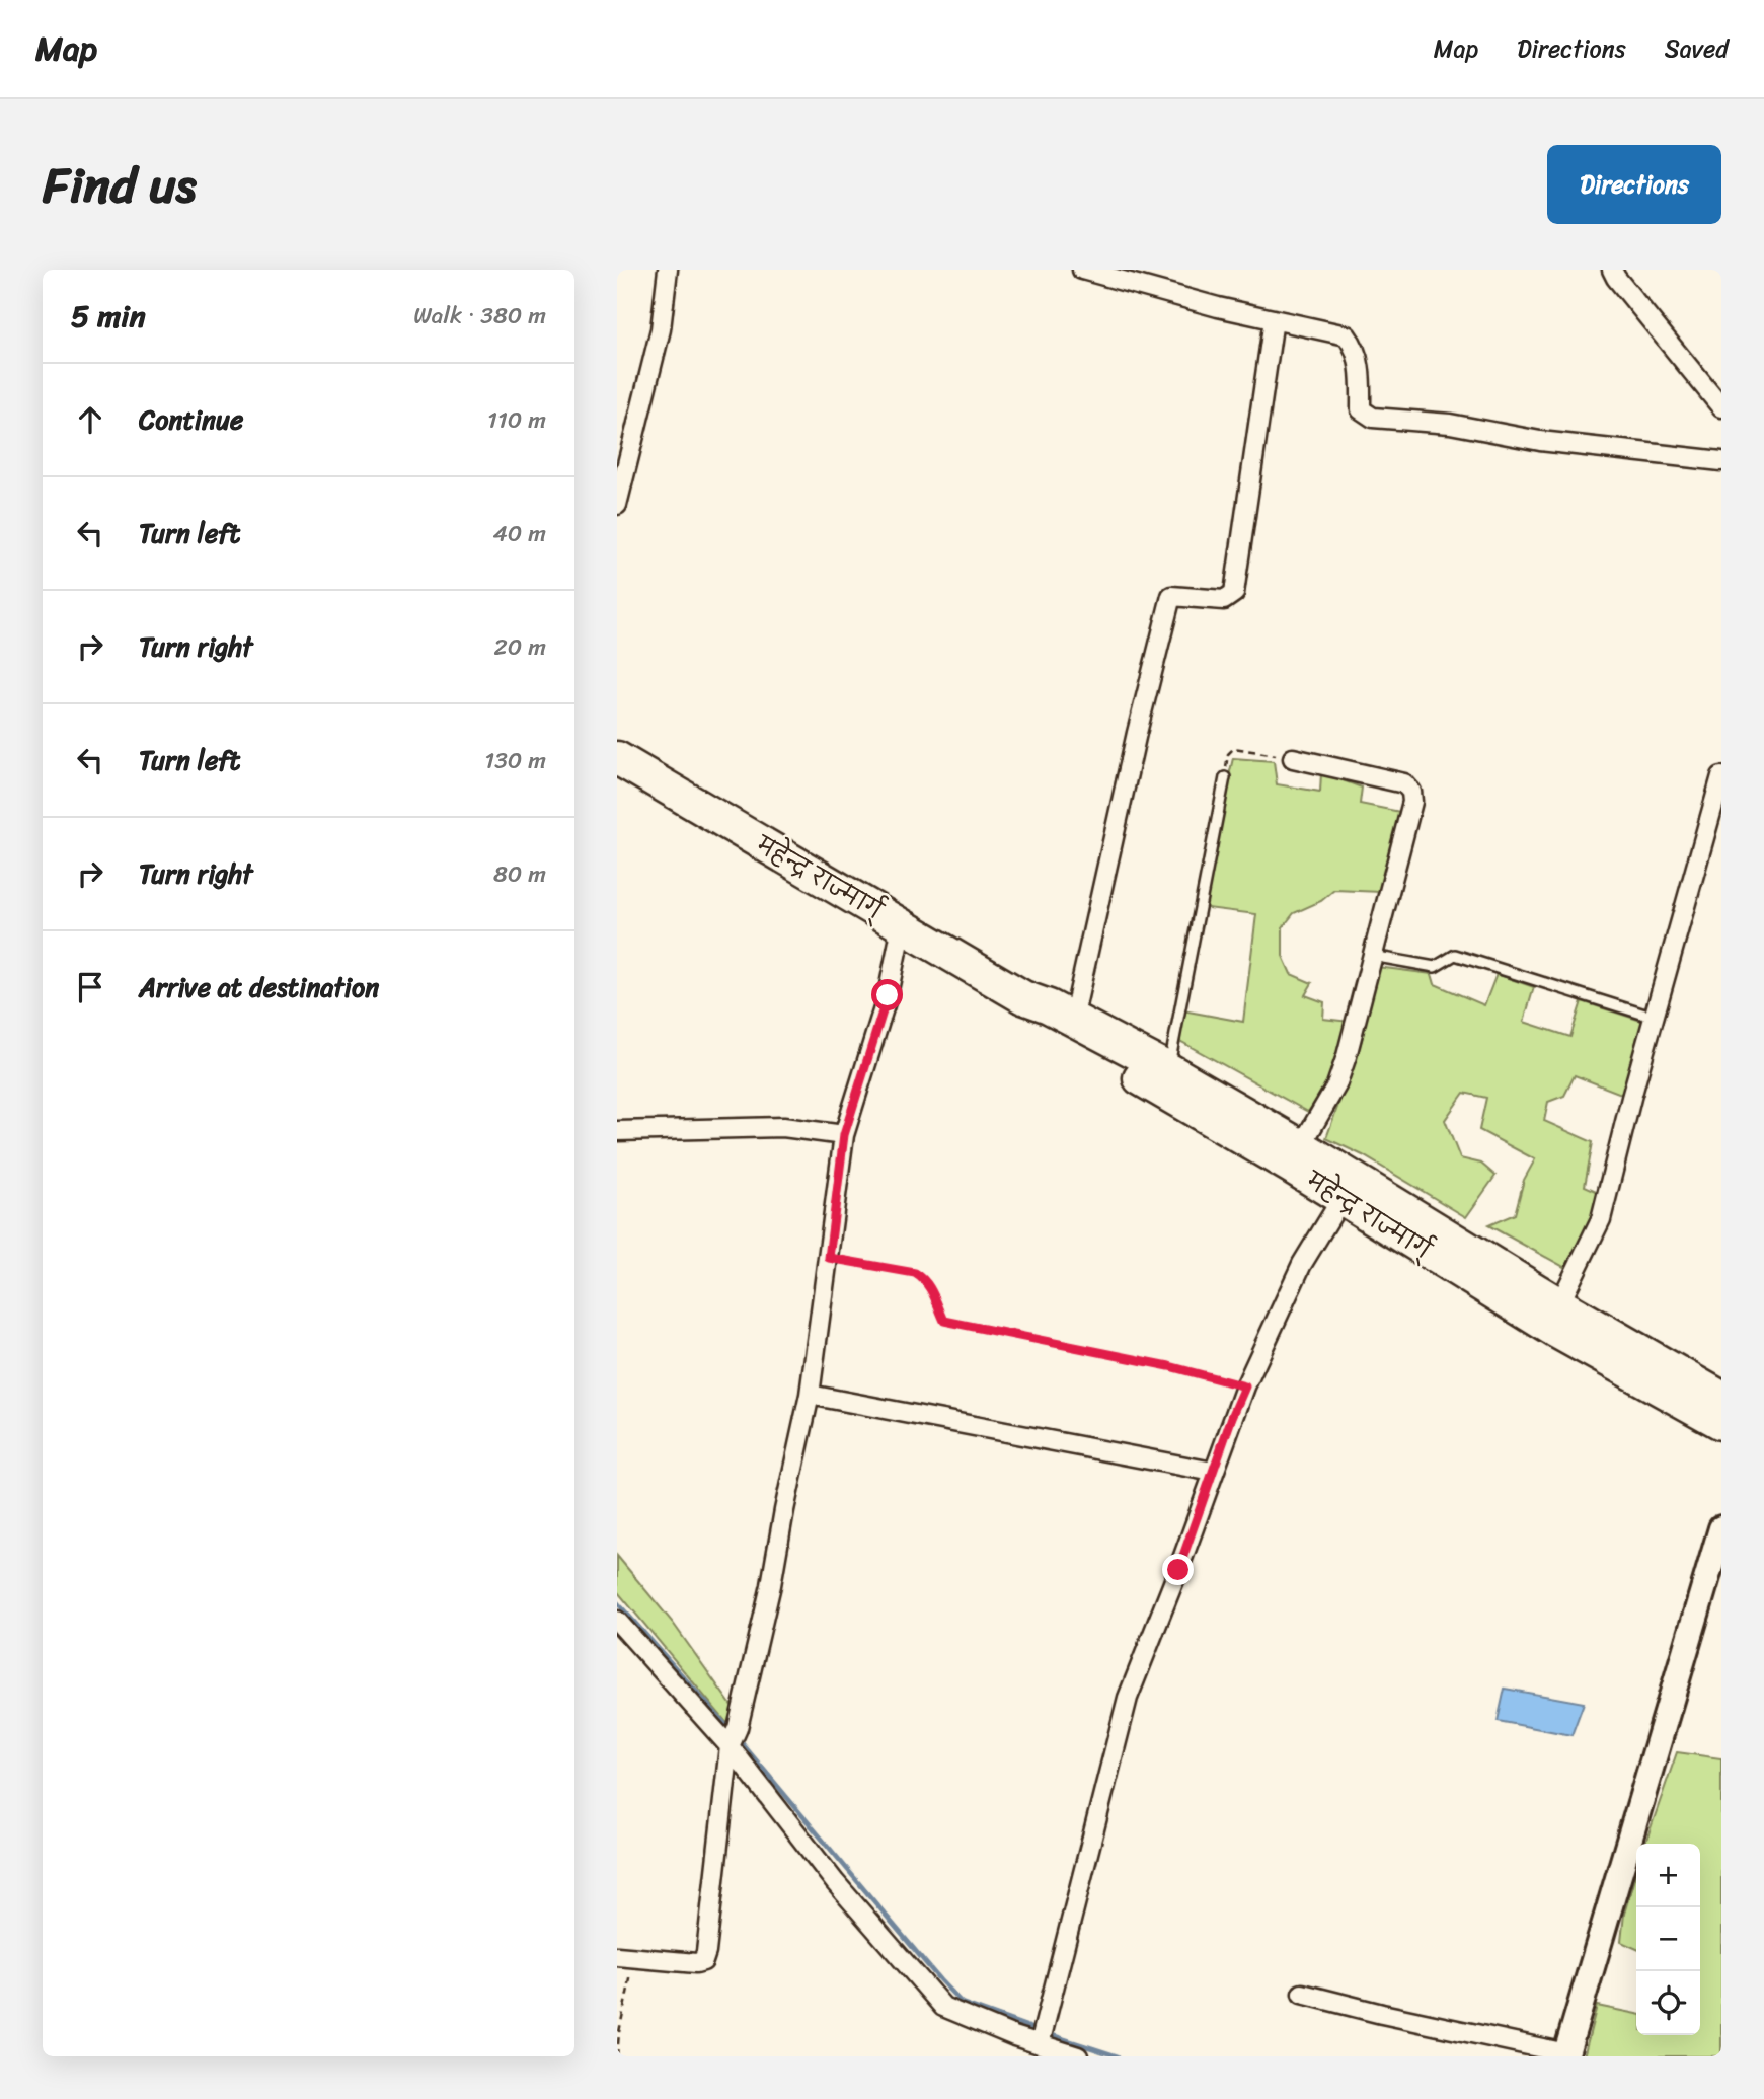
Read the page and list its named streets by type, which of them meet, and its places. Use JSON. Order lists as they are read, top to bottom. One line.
{"streets":{"highway":["महेन्द्र राज्मार्ग्"]},"page":{"header":"Map","nav":["Map","Directions","Saved"],"title":"Find us","buttons":"Directions","heading":["5 min","Walk · 380 m"],"list":[["Continue","110 m"],["Turn left","40 m"],["Turn right","20 m"],["Turn left","130 m"],["Turn right","80 m"],"Arrive at destination"],"map_buttons":["+","−"]}}
